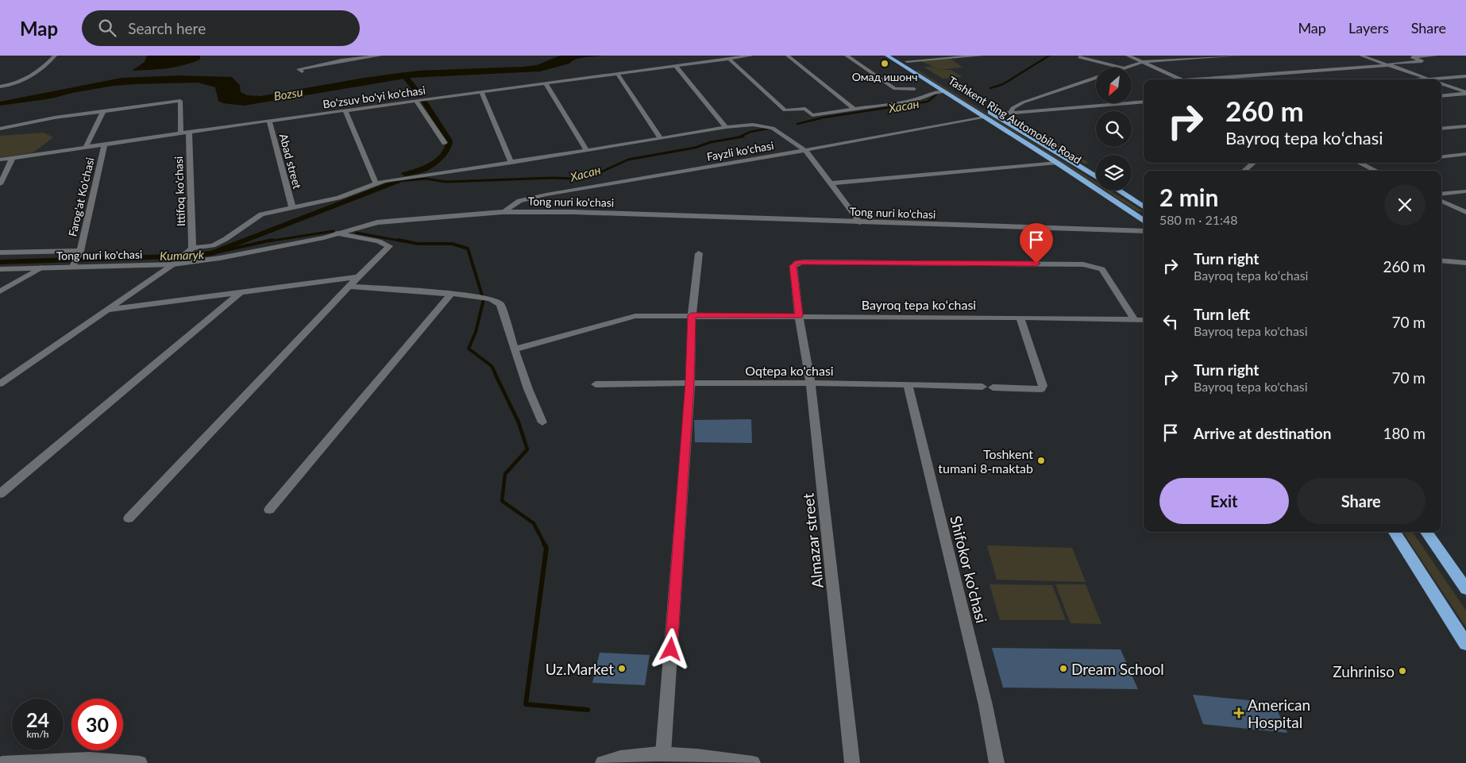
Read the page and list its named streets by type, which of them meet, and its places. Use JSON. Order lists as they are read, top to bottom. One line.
{"streets":{"highway":["Tashkent Ring Automobile Road"],"street":["Bo'zsuv bo'yi ko'chasi","Fayzli ko'chasi","Abad street","Ittifoq ko'chasi","Farog'at Ko'chasi","Tong nuri ko'chasi","Bayroq tepa koʻchasi","Oqtepa ko'chasi","Almazar street","Shifokor ko'chasi"]},"crossings":[["Bo'zsuv bo'yi ko'chasi","Abad street"],["Bo'zsuv bo'yi ko'chasi","Ittifoq ko'chasi"],["Bo'zsuv bo'yi ko'chasi","Farog'at Ko'chasi"],["Tashkent Ring Automobile Road","Fayzli ko'chasi"],["Fayzli ko'chasi","Tong nuri ko'chasi"],["Farog'at Ko'chasi","Tong nuri ko'chasi"],["Bayroq tepa koʻchasi","Almazar street"],["Oqtepa ko'chasi","Almazar street"],["Oqtepa ko'chasi","Shifokor ko'chasi"]],"water":["Bozsu","Хасан","Kumaryk"],"places":{"other":["Омад ишонч","Toshkent tumani 8-maktab","Uz.Market","Dream School","Zuhriniso"],"health":["American Hospital"]},"north":"bottom left","page":{"header":"Map","search":"Search here","nav":["Map","Layers","Share"],"turn":["260 m","Bayroq tepa koʻchasi"],"heading":["2 min","580 m · 21:48"],"list":[{"name":"Turn right","note":"Bayroq tepa koʻchasi","value":"260 m"},{"name":"Turn left","note":"Bayroq tepa ko'chasi","value":"70 m"},{"name":"Turn right","note":"Bayroq tepa ko'chasi","value":"70 m"},{"name":"Arrive at destination","value":"180 m"}],"buttons":["Exit","Share"],"speed":"24 km/h","limit":"30"}}
